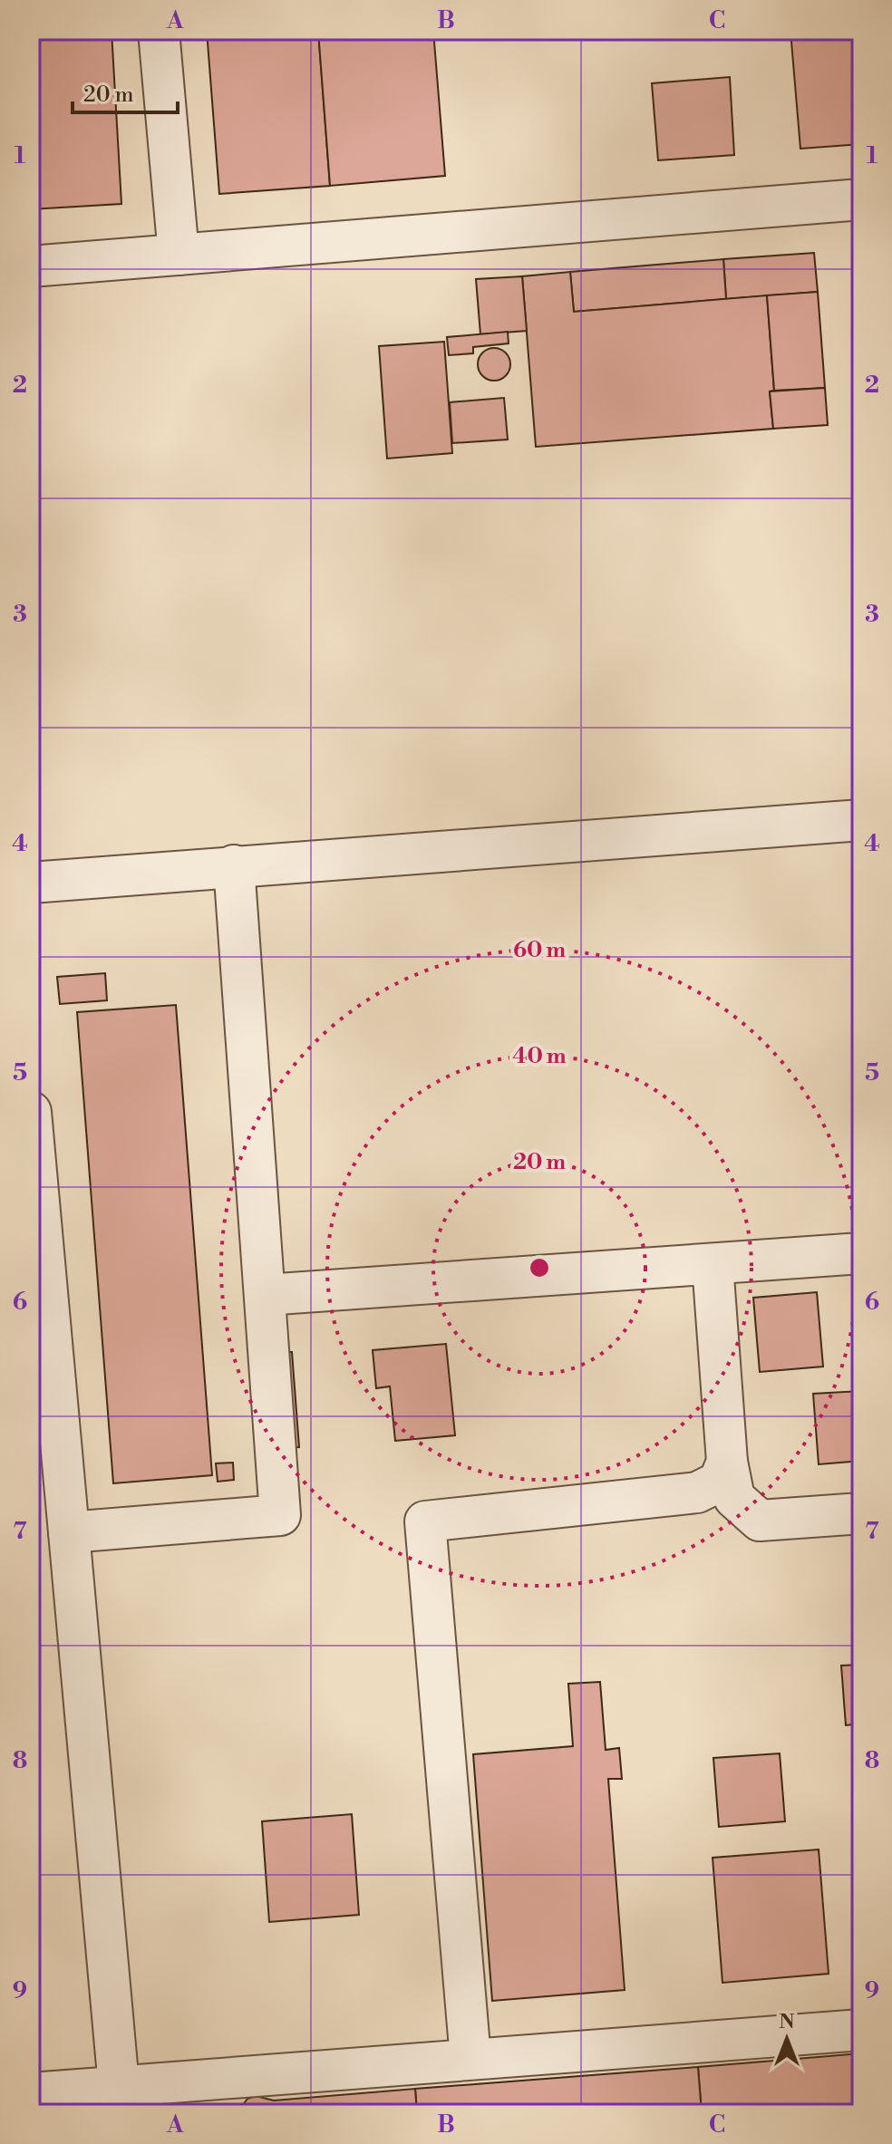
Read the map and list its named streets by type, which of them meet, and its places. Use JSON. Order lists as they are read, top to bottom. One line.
{"scale_bar":"20 m","north":"top","grid":{"columns":["A","B","C"],"rows":["1","2","3","4","5","6","7","8","9"]},"rings":["60 m","40 m","20 m"]}
